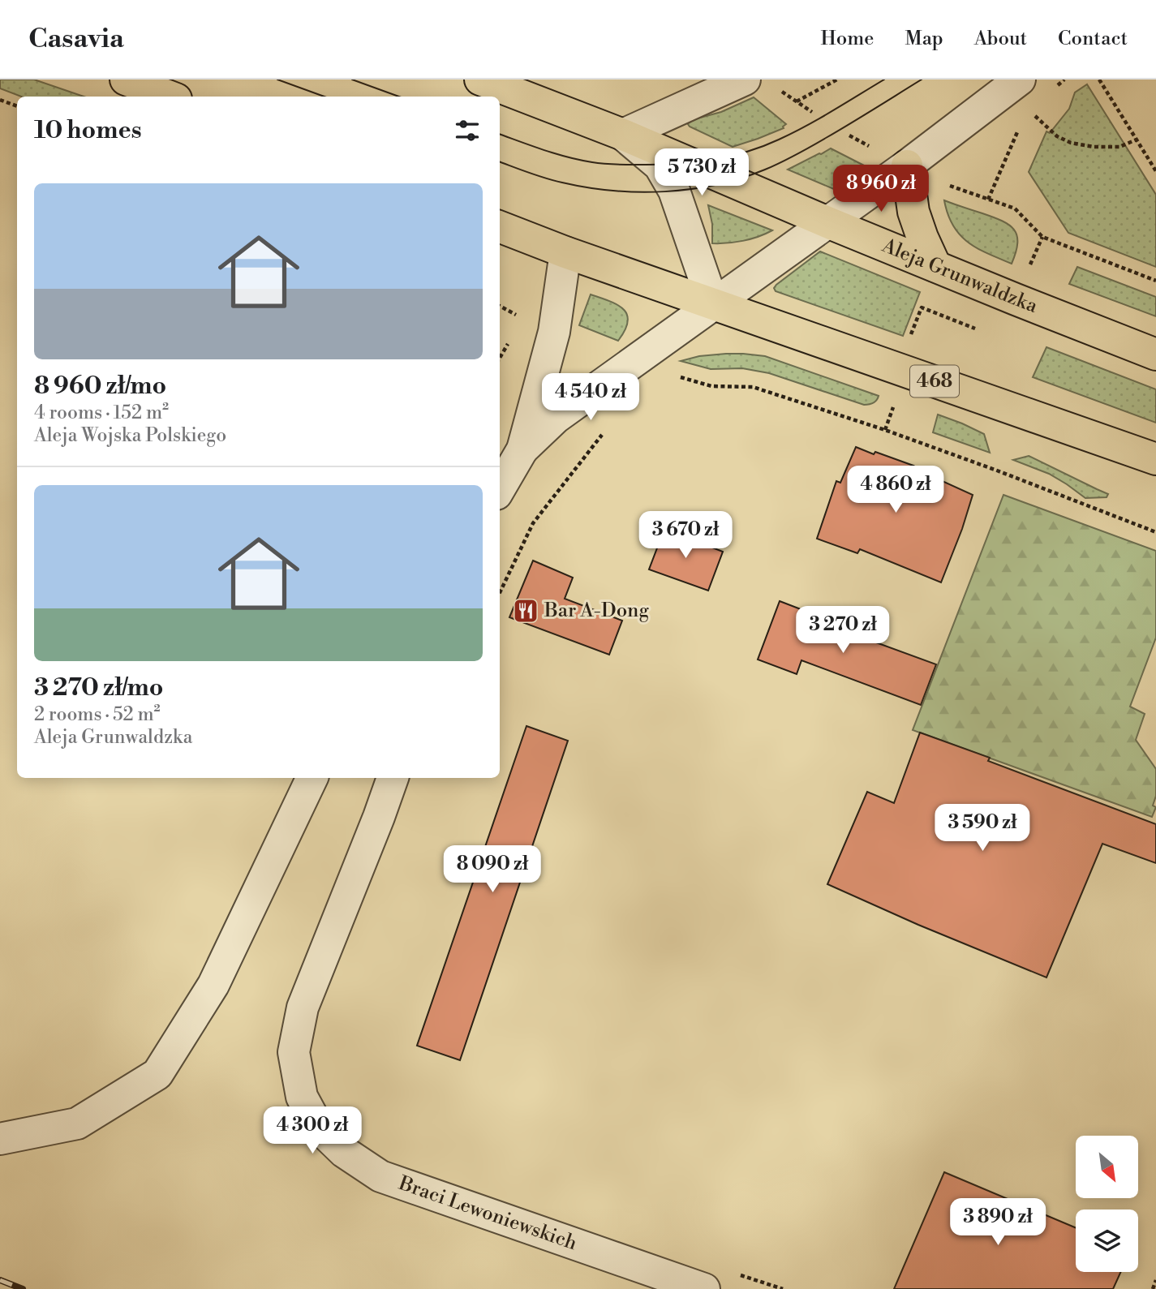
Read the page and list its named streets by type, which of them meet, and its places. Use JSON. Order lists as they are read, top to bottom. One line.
{"streets":{"main road":["Aleja Grunwaldzka","468"],"street":["Braci Lewoniewskich"]},"places":{"restaurant":["Bar A-Dong"]},"north":"bottom right","page":{"header":"Casavia","nav":["Home","Map","About","Contact"],"heading":"10 homes","price":["5 730 zł","8 960 zł","4 540 zł","4 860 zł","3 670 zł","3 270 zł","3 590 zł","8 090 zł","4 300 zł","3 890 zł"],"list":[{"name":"8 960 zł/mo","note":"4 rooms · 152 m² · Aleja Wojska Polskiego"},{"name":"3 270 zł/mo","note":"2 rooms · 52 m² · Aleja Grunwaldzka"}]}}
